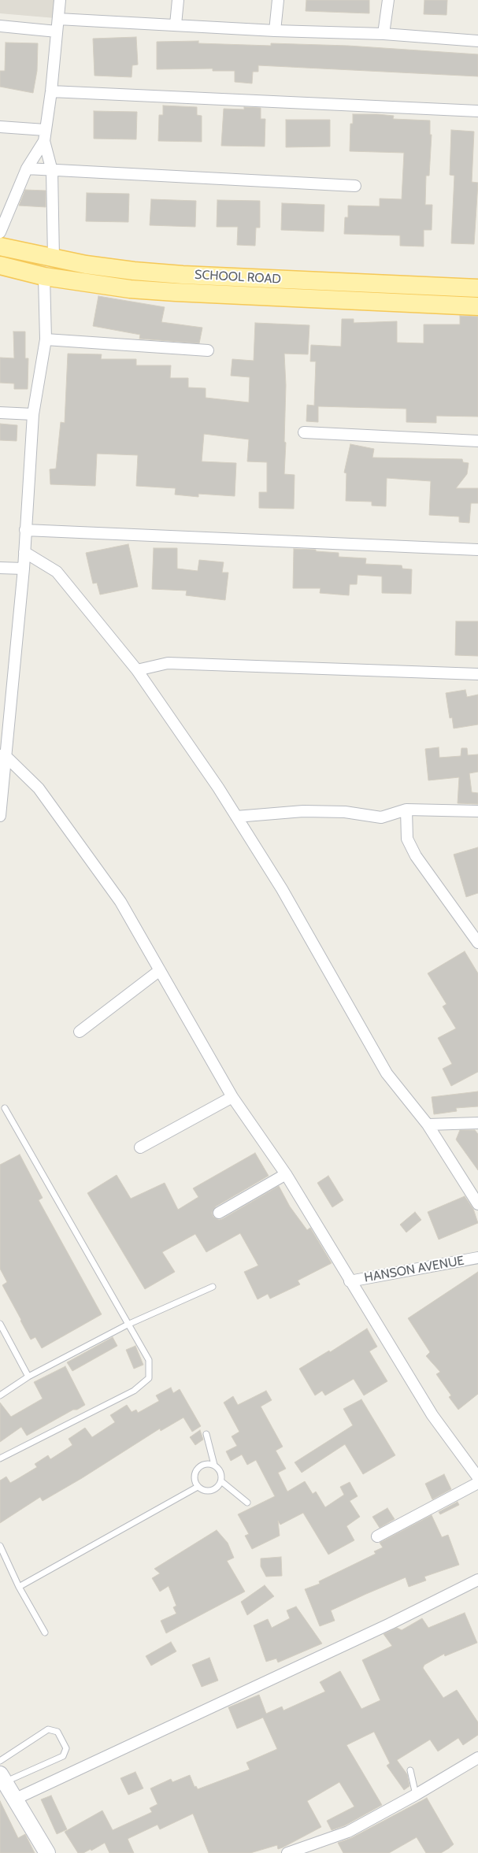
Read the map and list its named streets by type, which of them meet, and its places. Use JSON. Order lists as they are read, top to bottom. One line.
{"streets":{"main road":["SCHOOL ROAD"],"street":["HANSON AVENUE"]}}
